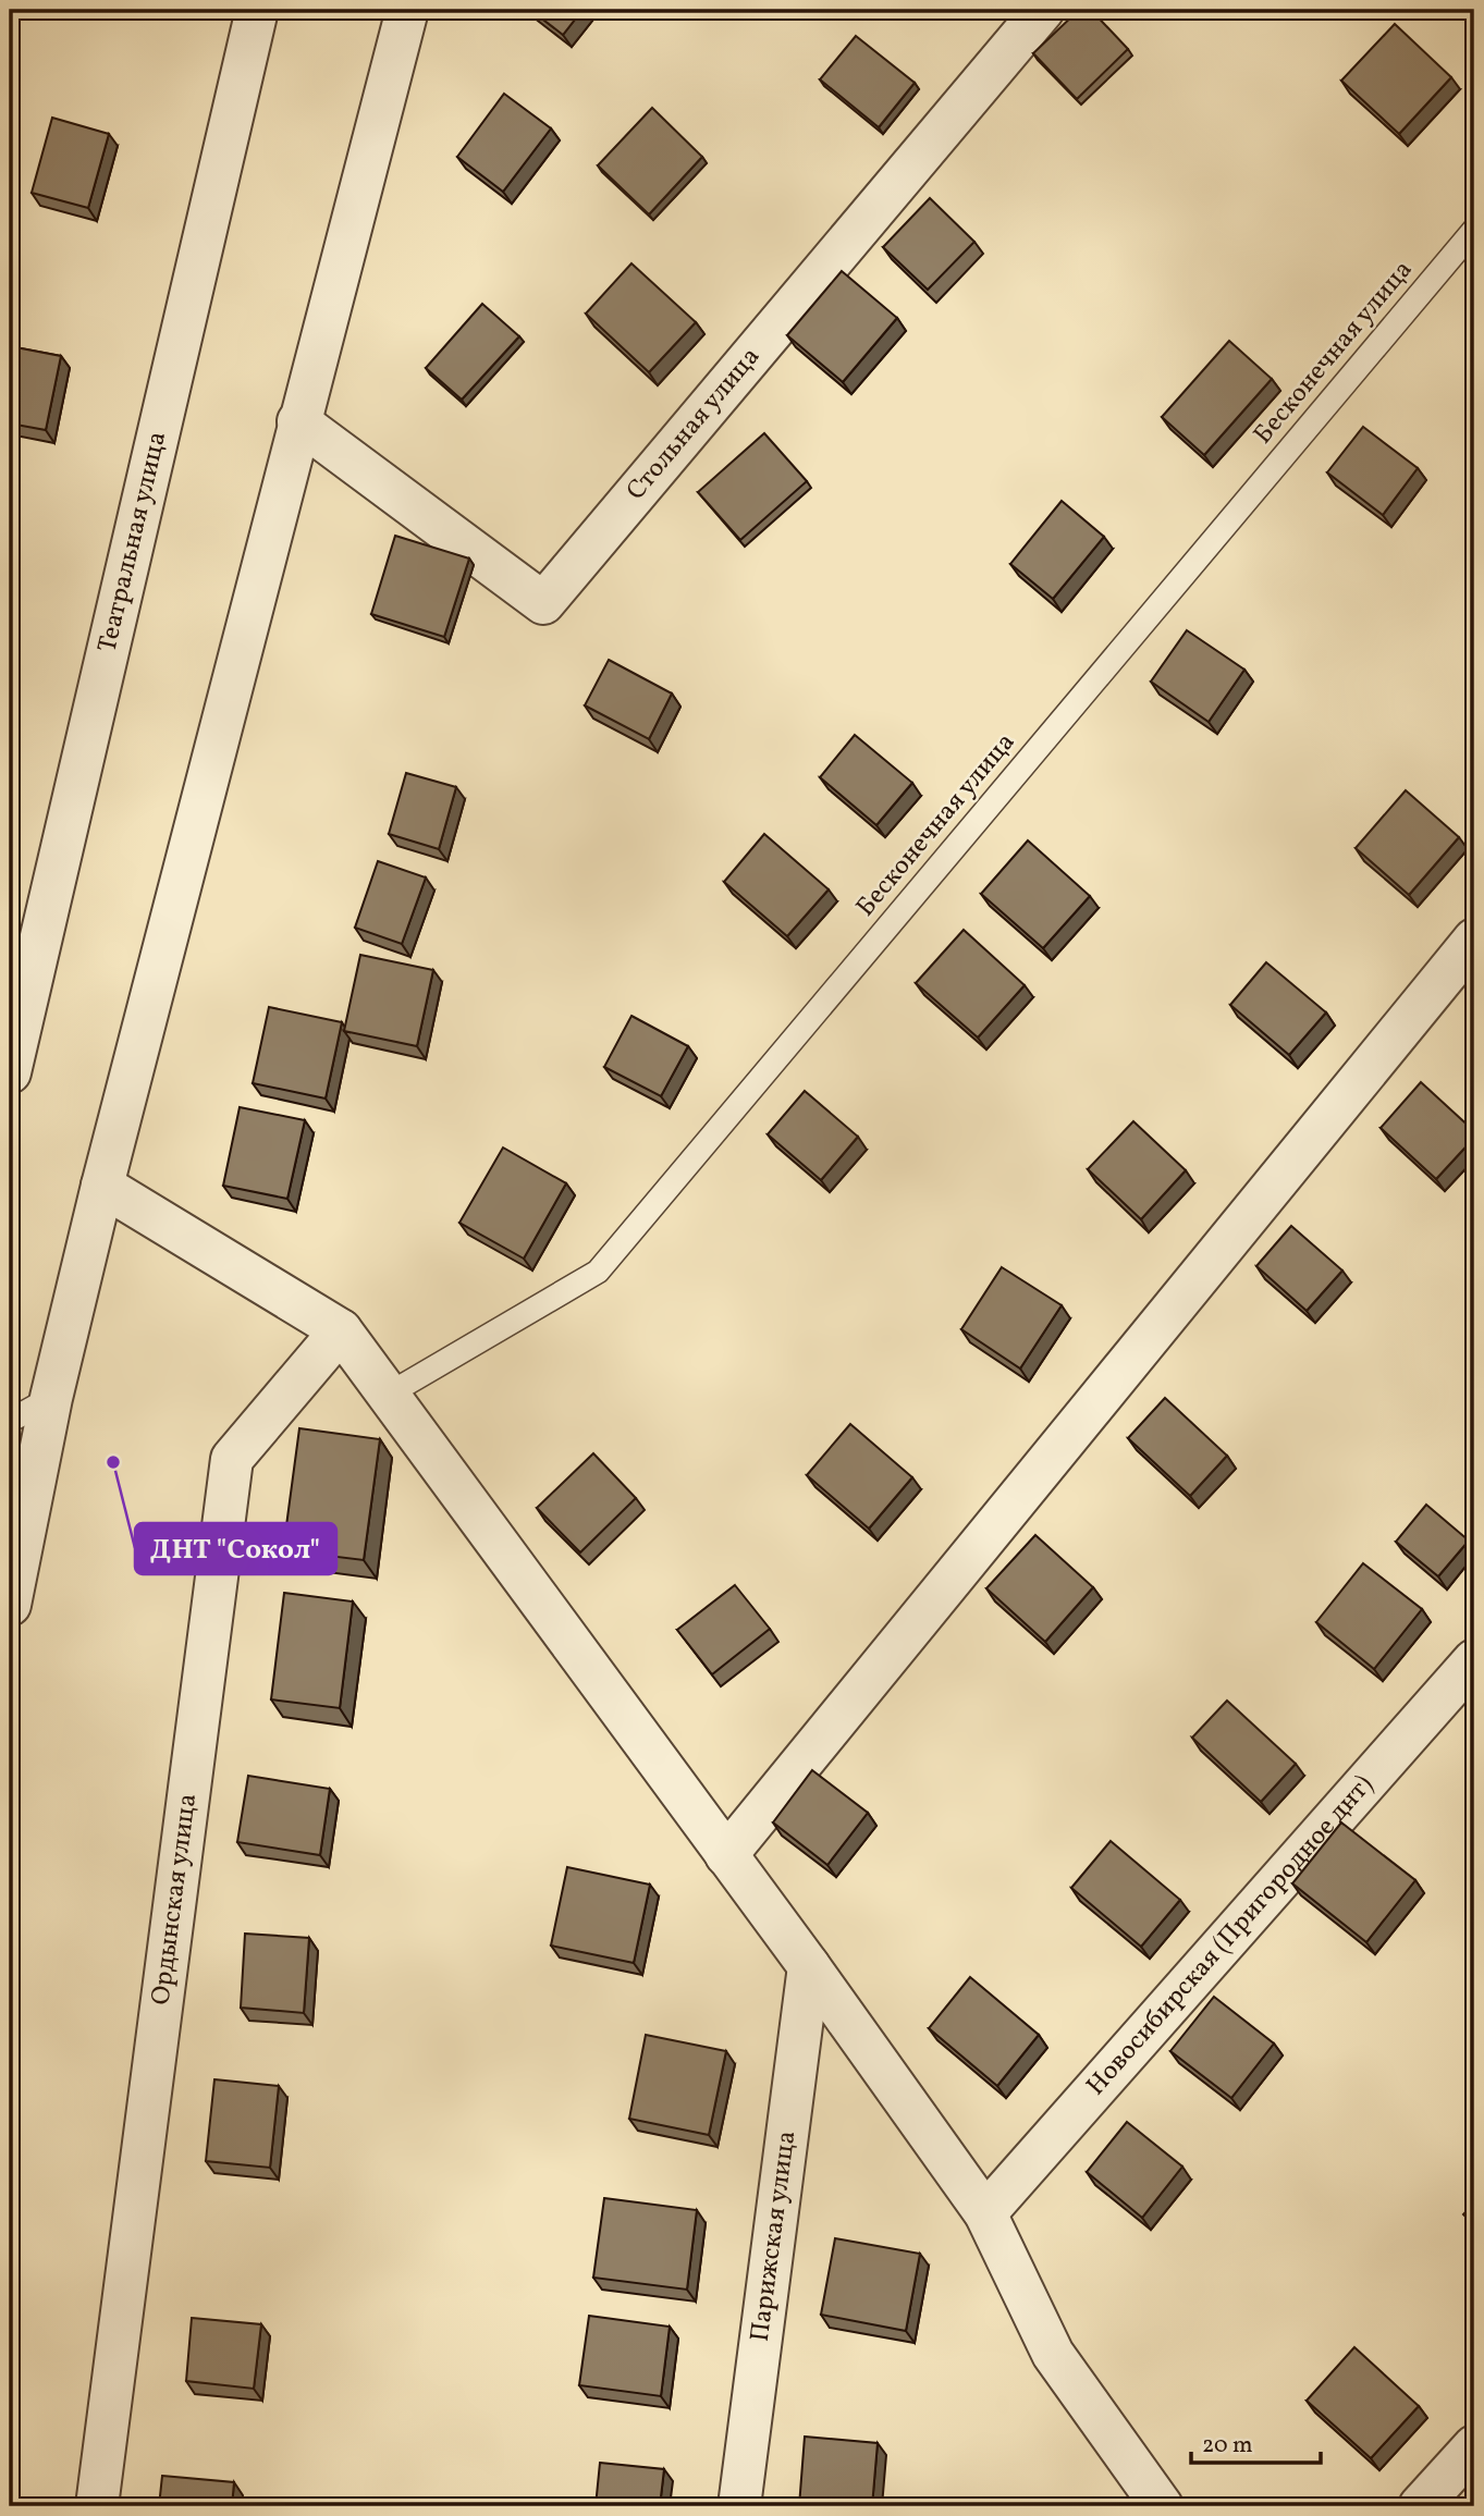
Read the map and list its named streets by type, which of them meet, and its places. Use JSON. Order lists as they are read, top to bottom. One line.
{"streets":{"street":["Стольная улица","Театральная улица","Ордынская улица","Новосибирская (Пригородное днт)","Парижская улица"],"lane":["Бесконечная улица"]},"places":["ДНТ \"Сокол\""],"scale_bar":"20 m"}
